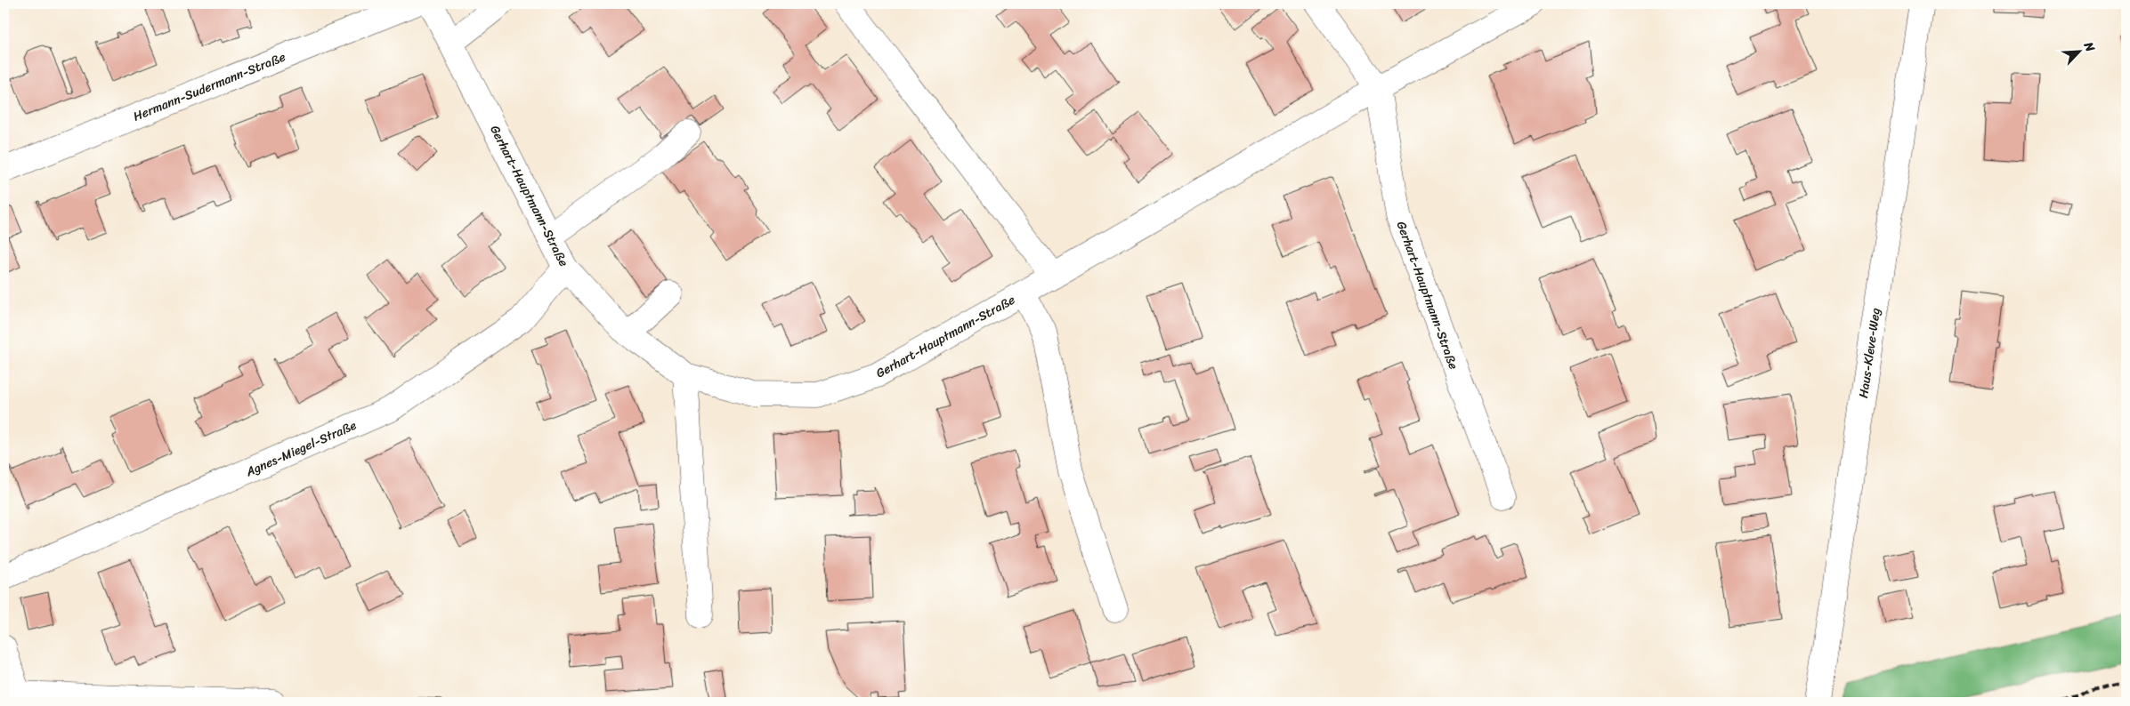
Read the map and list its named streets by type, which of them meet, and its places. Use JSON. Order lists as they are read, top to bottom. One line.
{"streets":{"street":["Hermann-Sudermann-Straße","Gerhart-Hauptmann-Straße","Haus-Kleve-Weg","Agnes-Miegel-Straße"]},"crossings":[["Gerhart-Hauptmann-Straße","Agnes-Miegel-Straße"]],"north":"top right"}
